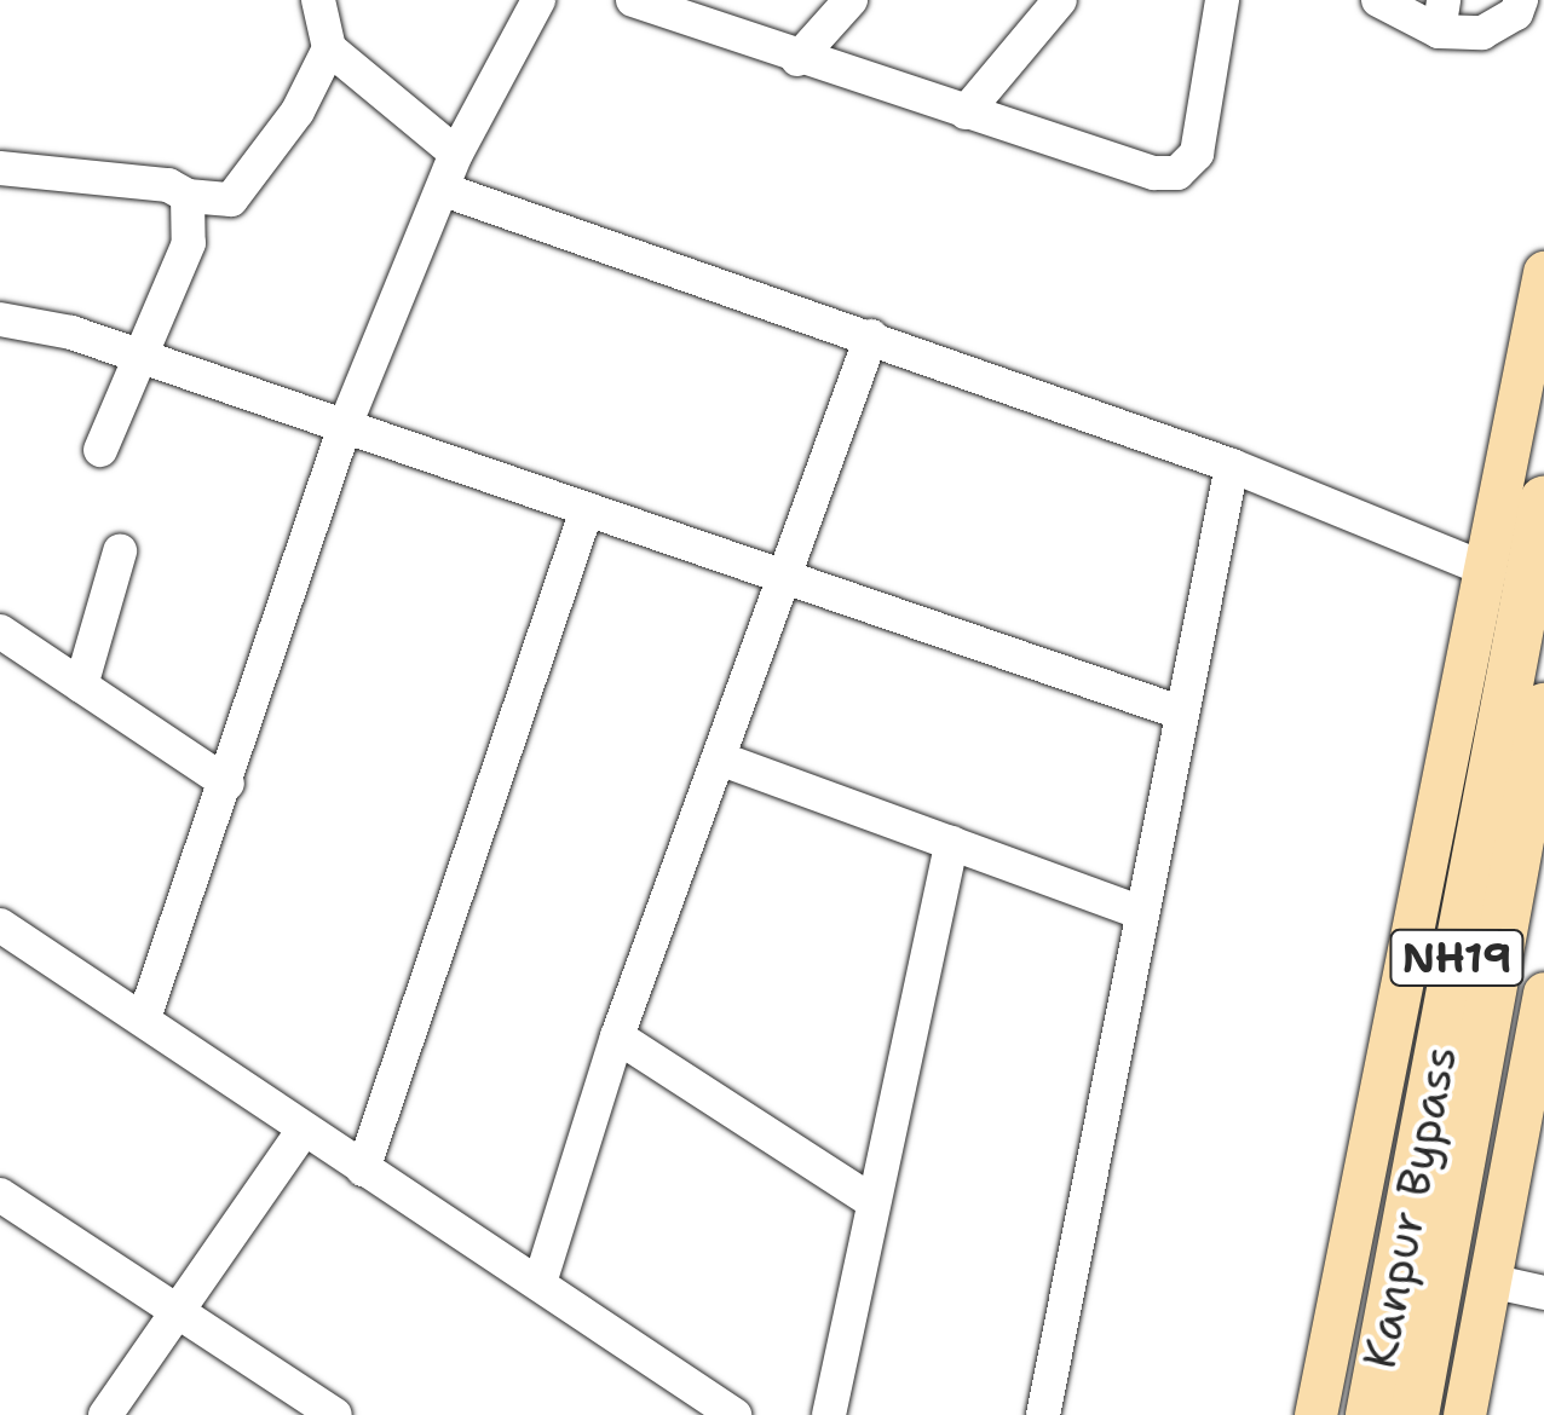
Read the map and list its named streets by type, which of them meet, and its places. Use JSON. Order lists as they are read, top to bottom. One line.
{"streets":{"highway":["NH19","Kanpur Bypass"]}}
